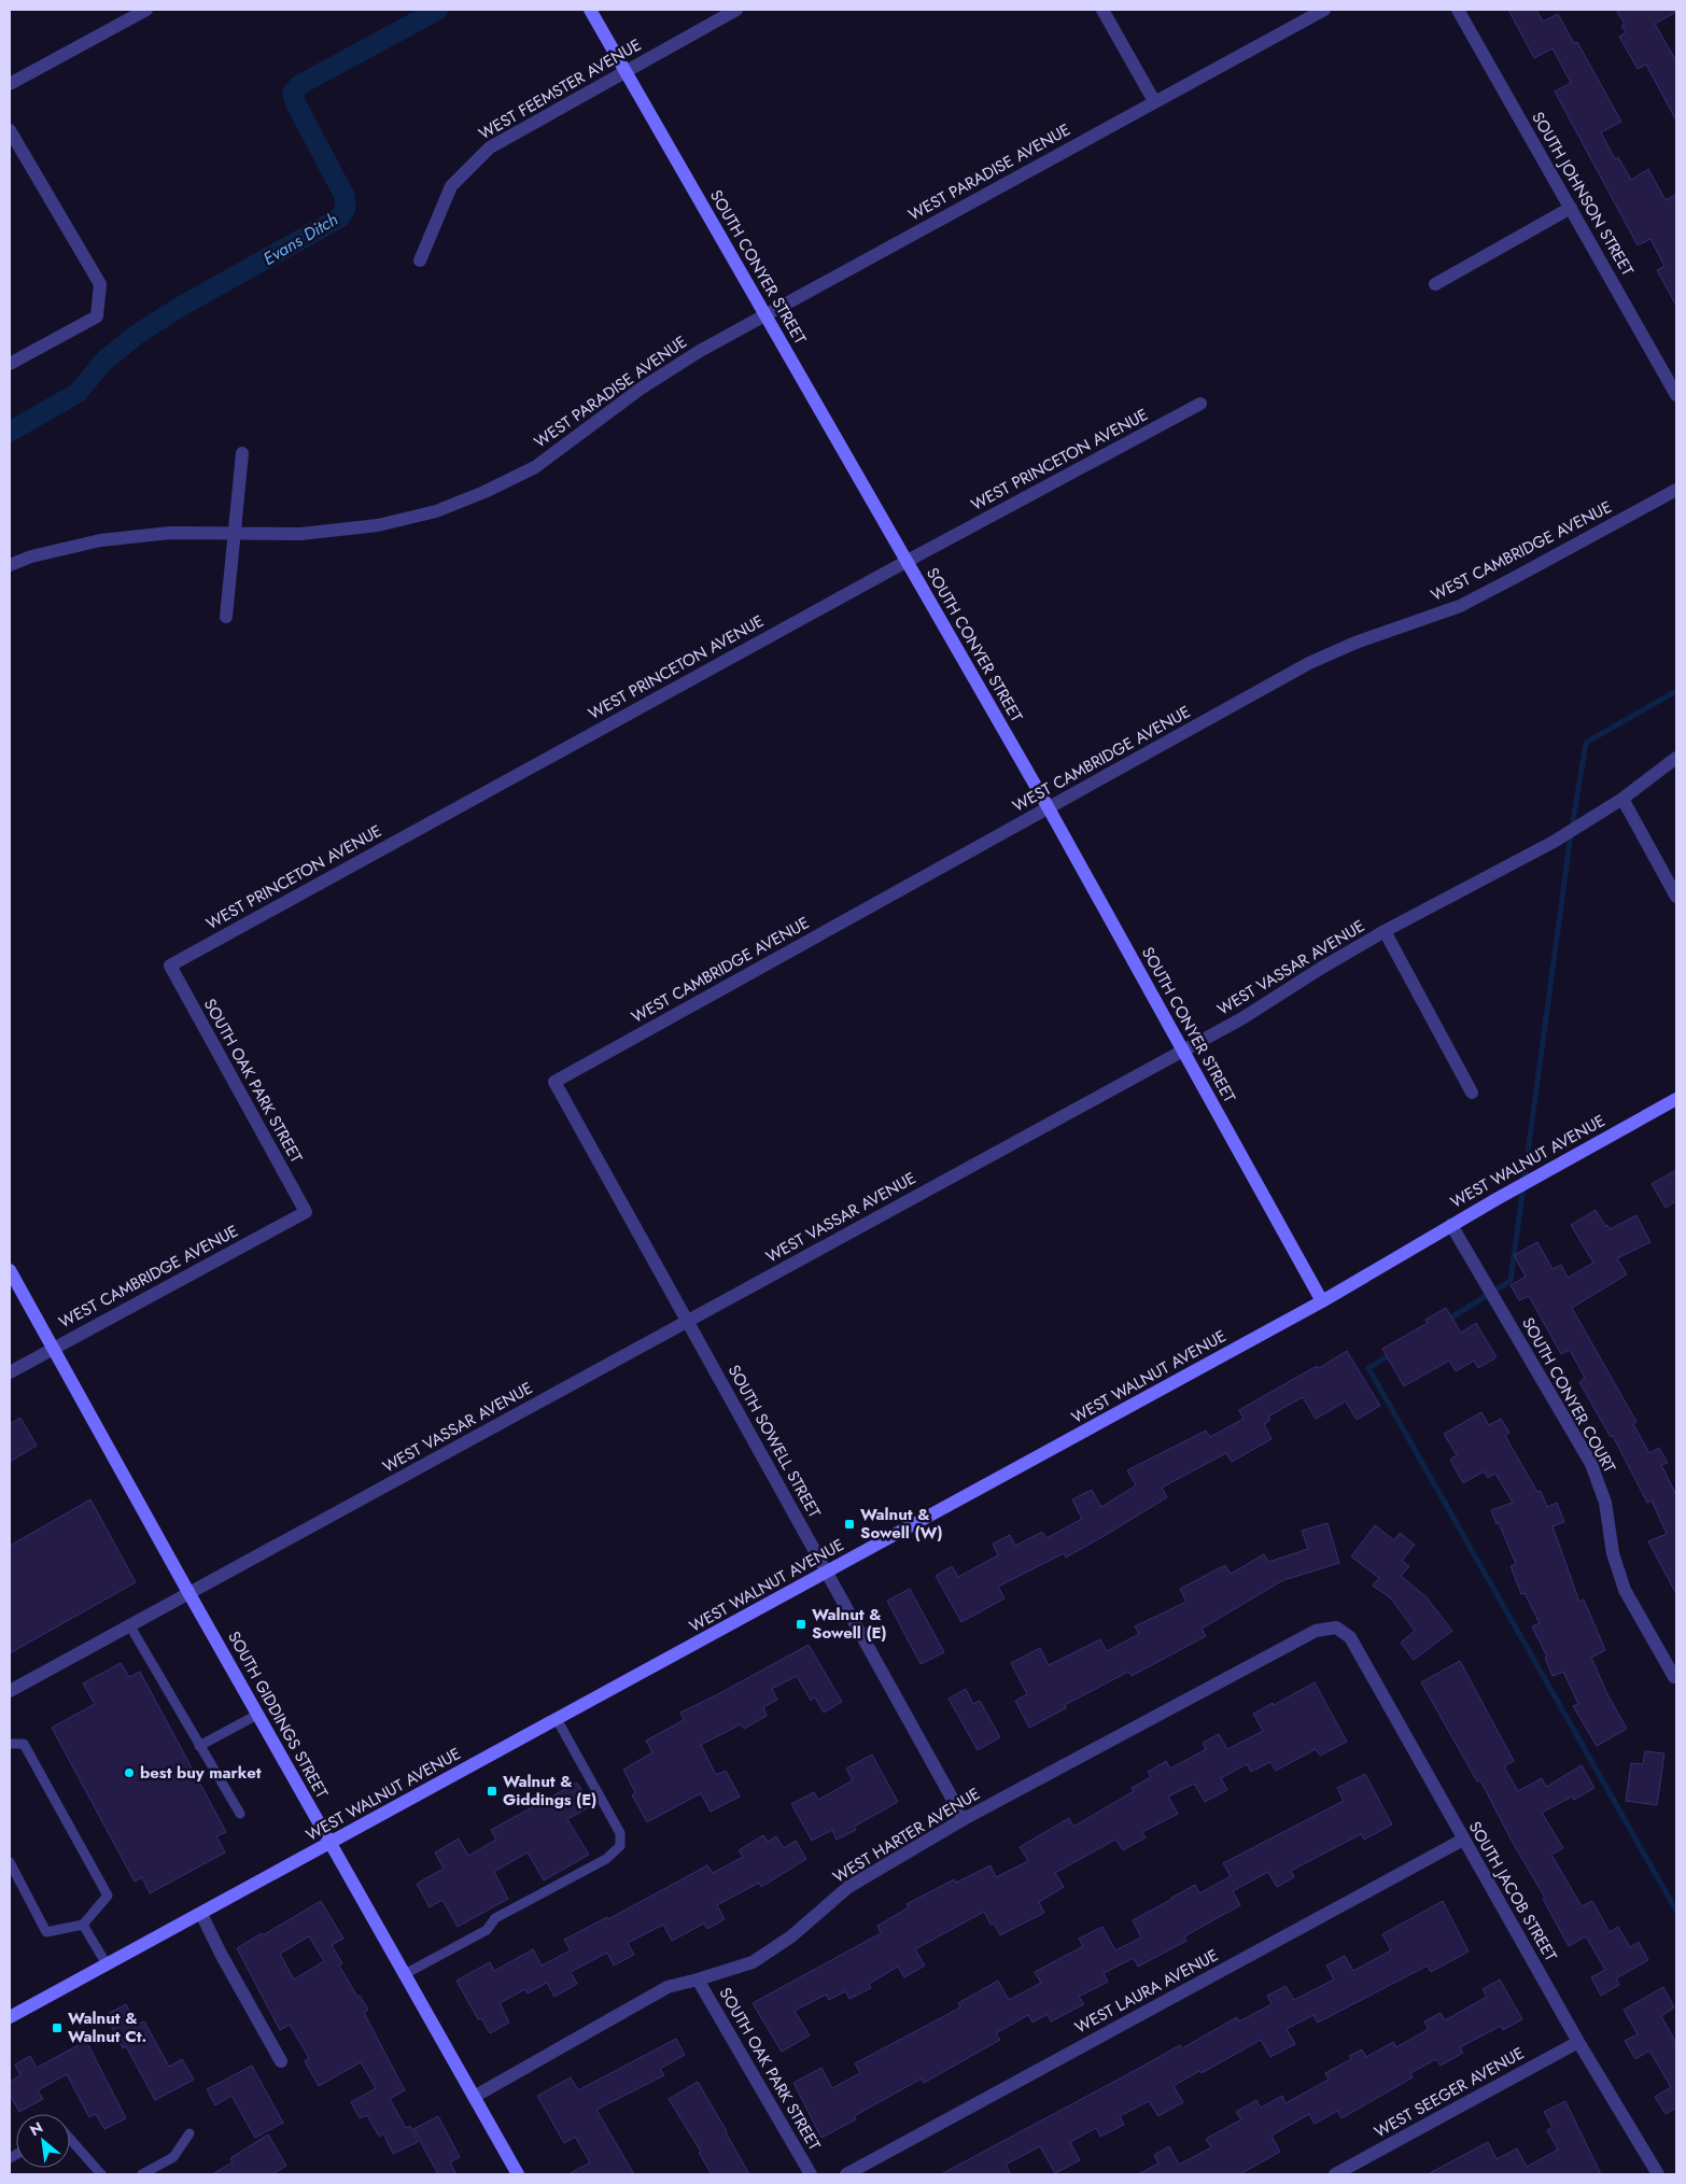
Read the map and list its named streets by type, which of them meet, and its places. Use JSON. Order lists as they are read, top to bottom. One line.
{"streets":{"street":["WEST FEEMSTER AVENUE","WEST PARADISE AVENUE","SOUTH JOHNSON STREET","SOUTH CONYER STREET","WEST PRINCETON AVENUE","WEST CAMBRIDGE AVENUE","WEST VASSAR AVENUE","SOUTH OAK PARK STREET","WEST WALNUT AVENUE","SOUTH CONYER COURT","SOUTH SOWELL STREET","SOUTH GIDDINGS STREET","WEST HARTER AVENUE","SOUTH JACOB STREET","WEST LAURA AVENUE","WEST SEEGER AVENUE"]},"crossings":[["WEST FEEMSTER AVENUE","SOUTH CONYER STREET"],["WEST PARADISE AVENUE","SOUTH CONYER STREET"],["SOUTH CONYER STREET","WEST PRINCETON AVENUE"],["SOUTH CONYER STREET","WEST CAMBRIDGE AVENUE"],["SOUTH CONYER STREET","WEST VASSAR AVENUE"],["SOUTH CONYER STREET","WEST WALNUT AVENUE"],["WEST PRINCETON AVENUE","SOUTH OAK PARK STREET"],["WEST CAMBRIDGE AVENUE","SOUTH OAK PARK STREET"],["WEST CAMBRIDGE AVENUE","SOUTH SOWELL STREET"],["WEST CAMBRIDGE AVENUE","SOUTH GIDDINGS STREET"],["WEST VASSAR AVENUE","SOUTH SOWELL STREET"],["WEST VASSAR AVENUE","SOUTH GIDDINGS STREET"],["SOUTH OAK PARK STREET","WEST HARTER AVENUE"],["WEST WALNUT AVENUE","SOUTH CONYER COURT"],["WEST WALNUT AVENUE","SOUTH SOWELL STREET"],["WEST WALNUT AVENUE","SOUTH GIDDINGS STREET"],["SOUTH SOWELL STREET","WEST HARTER AVENUE"],["SOUTH GIDDINGS STREET","WEST HARTER AVENUE"],["WEST HARTER AVENUE","SOUTH JACOB STREET"],["SOUTH JACOB STREET","WEST LAURA AVENUE"],["SOUTH JACOB STREET","WEST SEEGER AVENUE"]],"water":["Evans Ditch"],"places":{"transit":["Walnut & Sowell (W)","Walnut & Sowell (E)","Walnut & Giddings (E)","Walnut & Walnut Ct."],"other":["best buy market"]},"north":"top left"}
